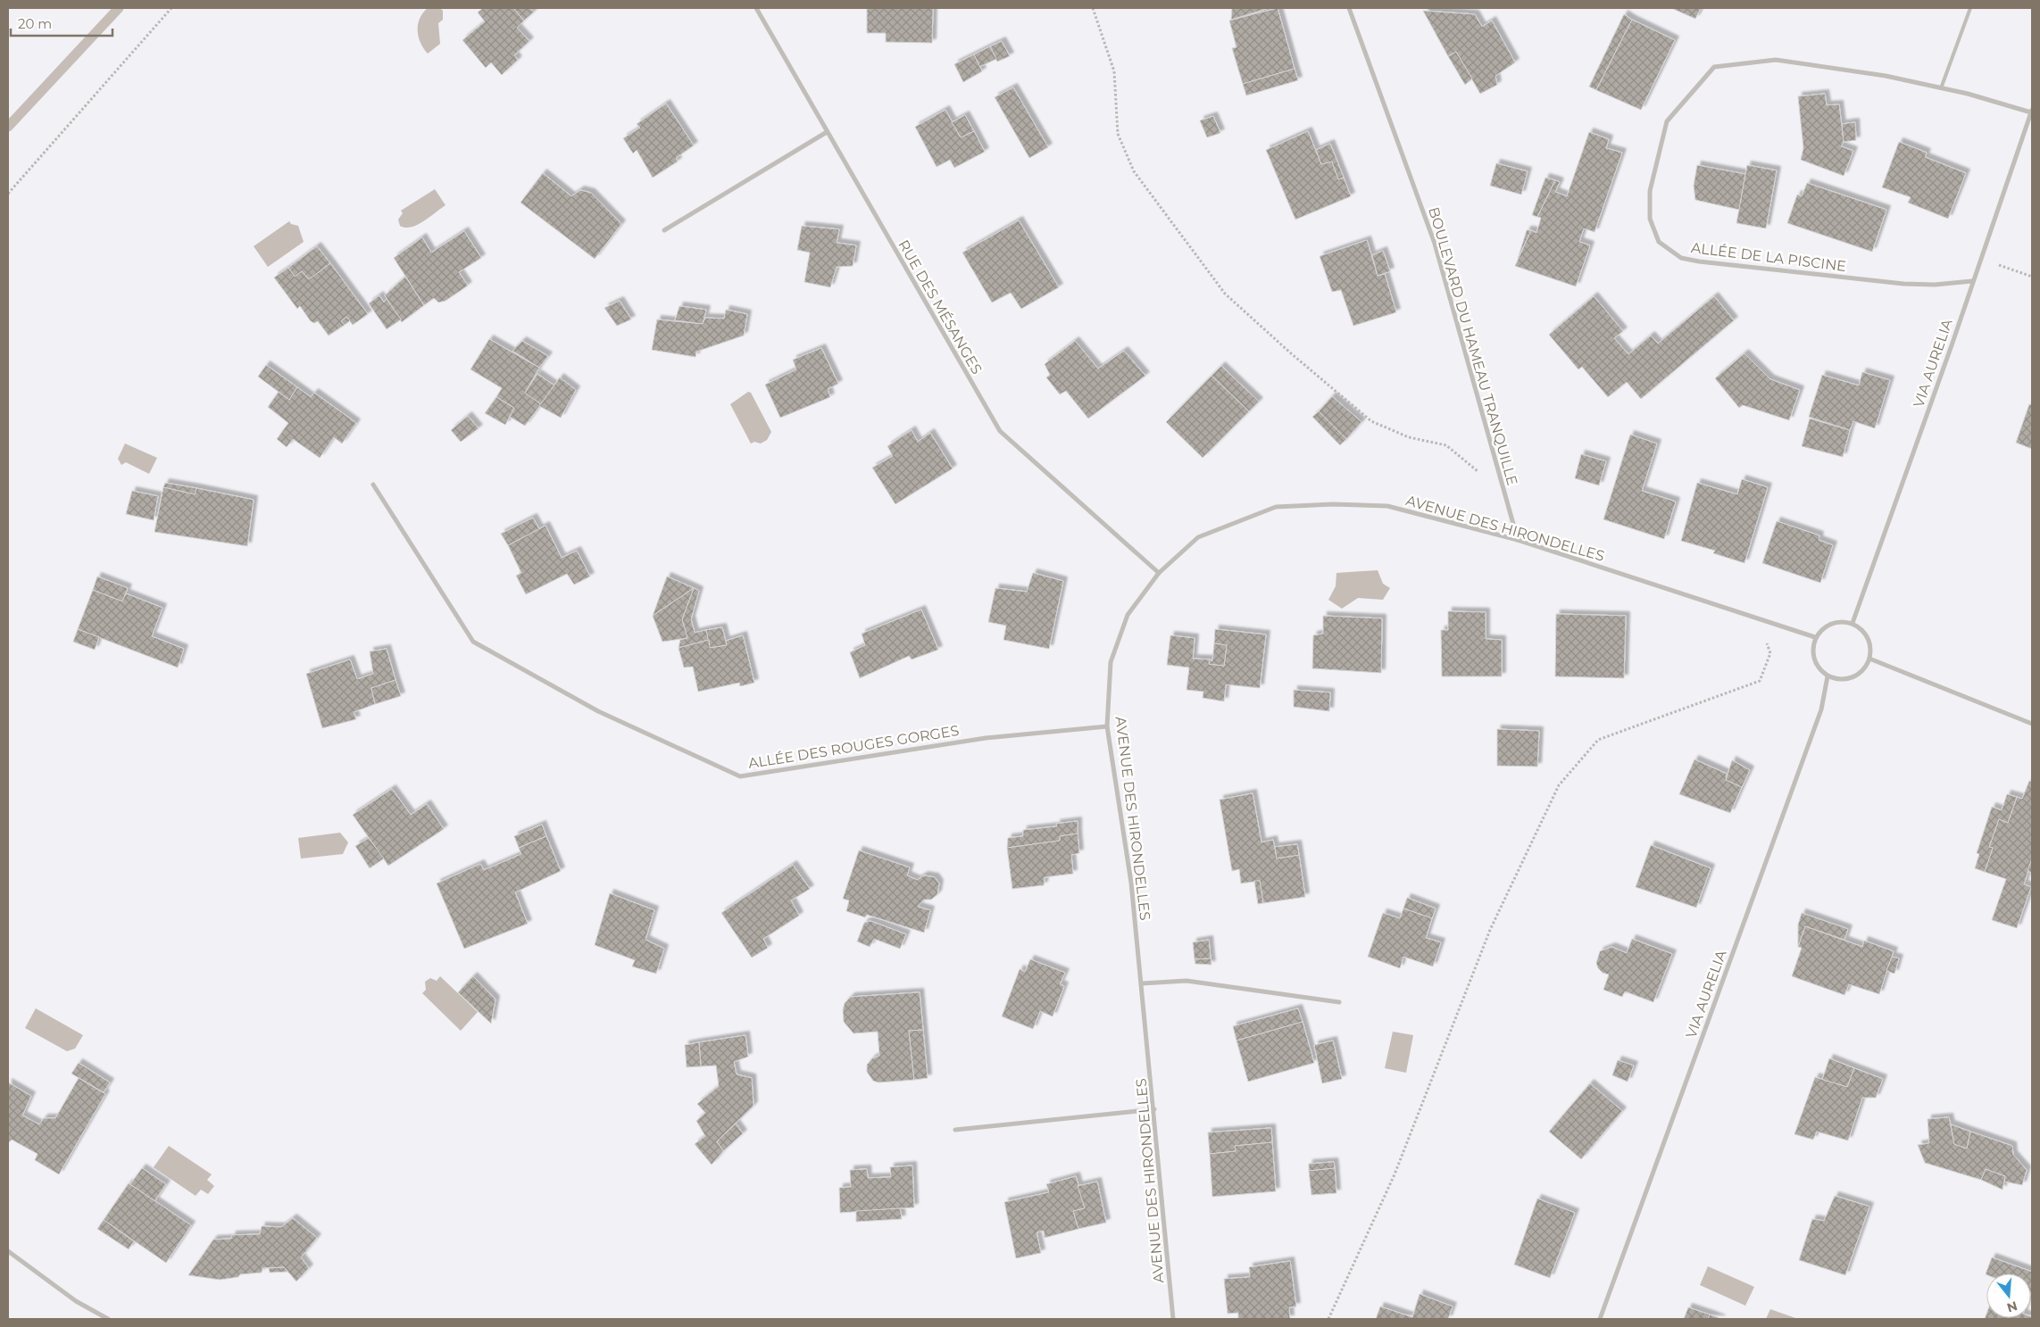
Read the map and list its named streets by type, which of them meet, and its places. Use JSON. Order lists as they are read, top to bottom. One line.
{"streets":{"street":["ALLÉE DE LA PISCINE","RUE DES MÉSANGES","BOULEVARD DU HAMEAU TRANQUILLE","VIA AURELIA","AVENUE DES HIRONDELLES","ALLÉE DES ROUGES GORGES"]},"crossings":[["ALLÉE DE LA PISCINE","VIA AURELIA"],["RUE DES MÉSANGES","AVENUE DES HIRONDELLES"],["BOULEVARD DU HAMEAU TRANQUILLE","AVENUE DES HIRONDELLES"],["VIA AURELIA","AVENUE DES HIRONDELLES"],["AVENUE DES HIRONDELLES","ALLÉE DES ROUGES GORGES"]],"scale_bar":"20 m","north":"bottom"}
